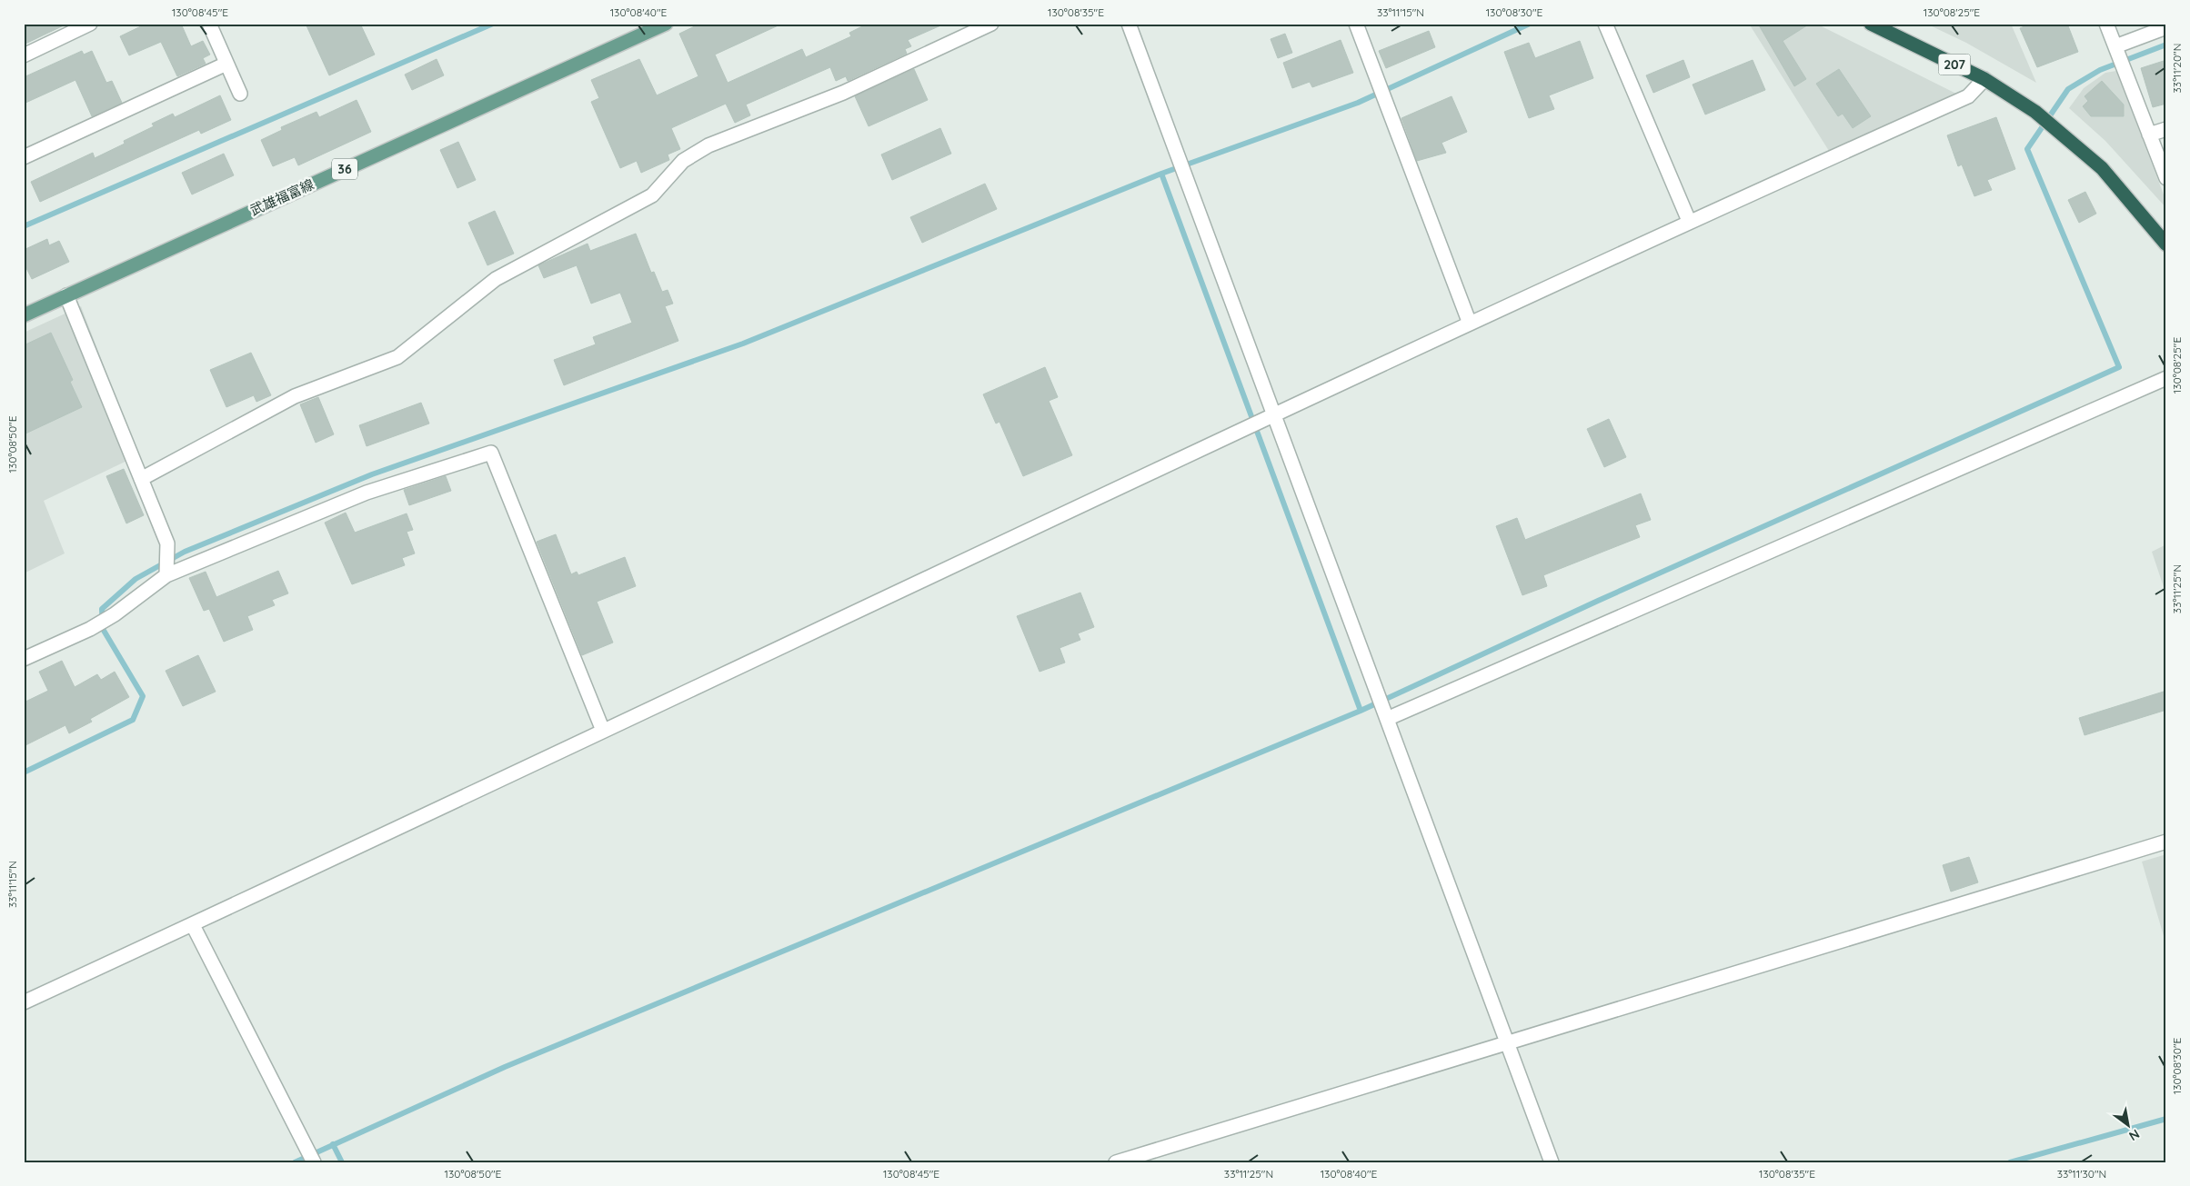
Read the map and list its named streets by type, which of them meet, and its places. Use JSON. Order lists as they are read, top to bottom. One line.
{"streets":{"highway":["207"],"main road":["36","武雄福富線"]},"north":"bottom right","coordinates":["130°08'45\"E","130°08'40\"E","130°08'35\"E","33°11'15\"N","130°08'30\"E","130°08'25\"E","33°11'20\"N","130°08'50\"E","33°11'25\"N","33°11'30\"N"]}
